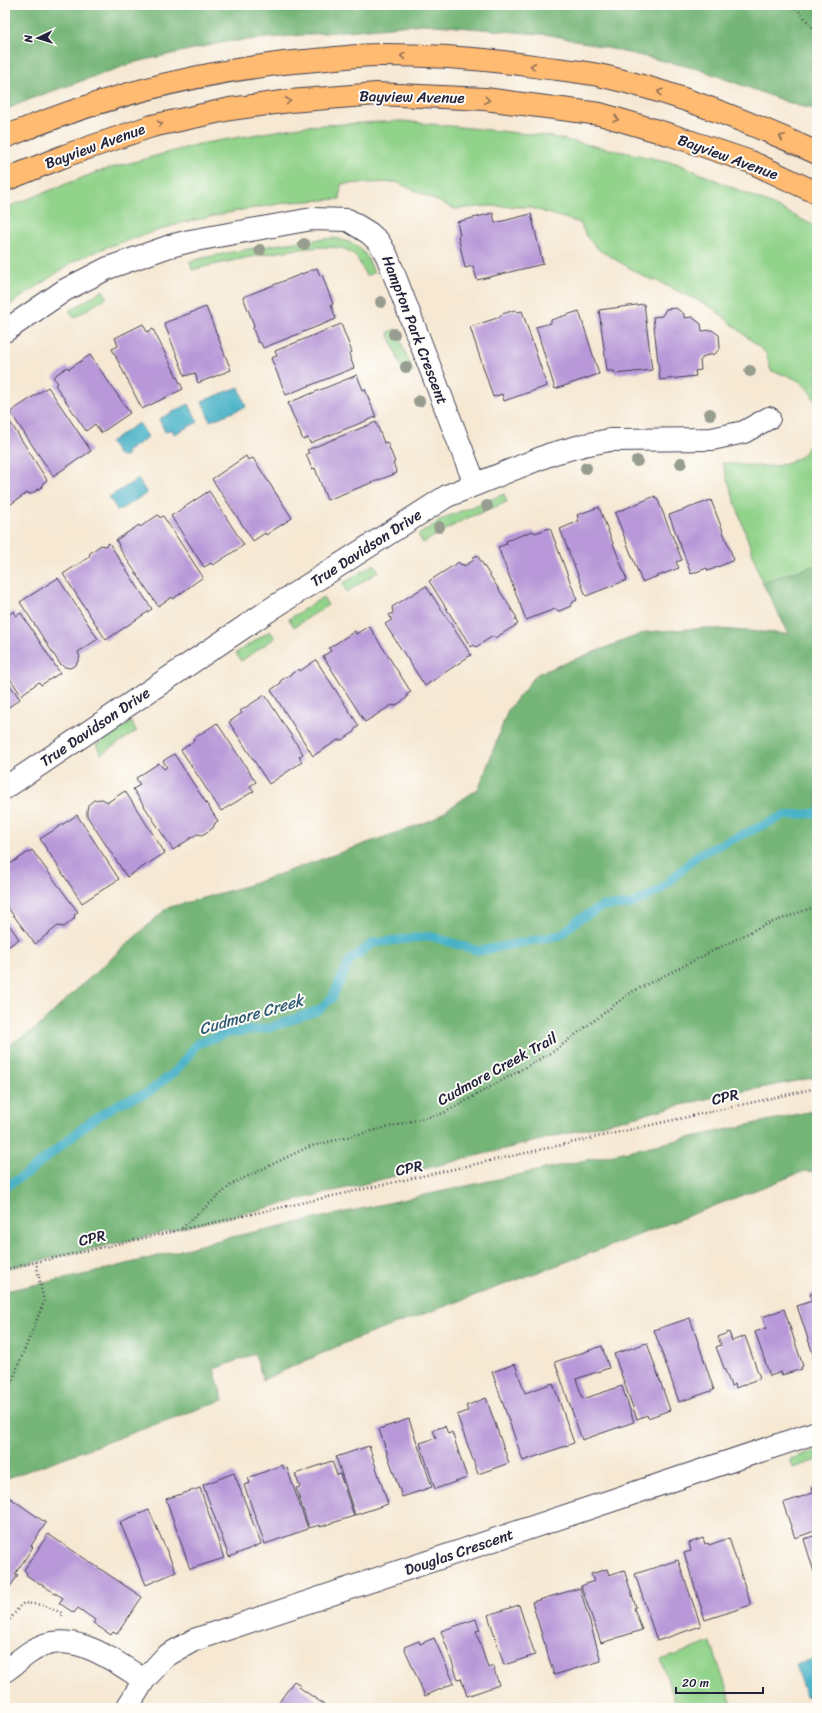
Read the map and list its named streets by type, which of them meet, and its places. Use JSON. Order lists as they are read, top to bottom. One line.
{"streets":{"main road":["Bayview Avenue"],"street":["Hampton Park Crescent","True Davidson Drive","Douglas Crescent"],"path":["Cudmore Creek Trail","CPR"]},"crossings":[["Hampton Park Crescent","True Davidson Drive"],["Cudmore Creek Trail","CPR"]],"water":["Cudmore Creek"],"scale_bar":"20 m","north":"left"}
